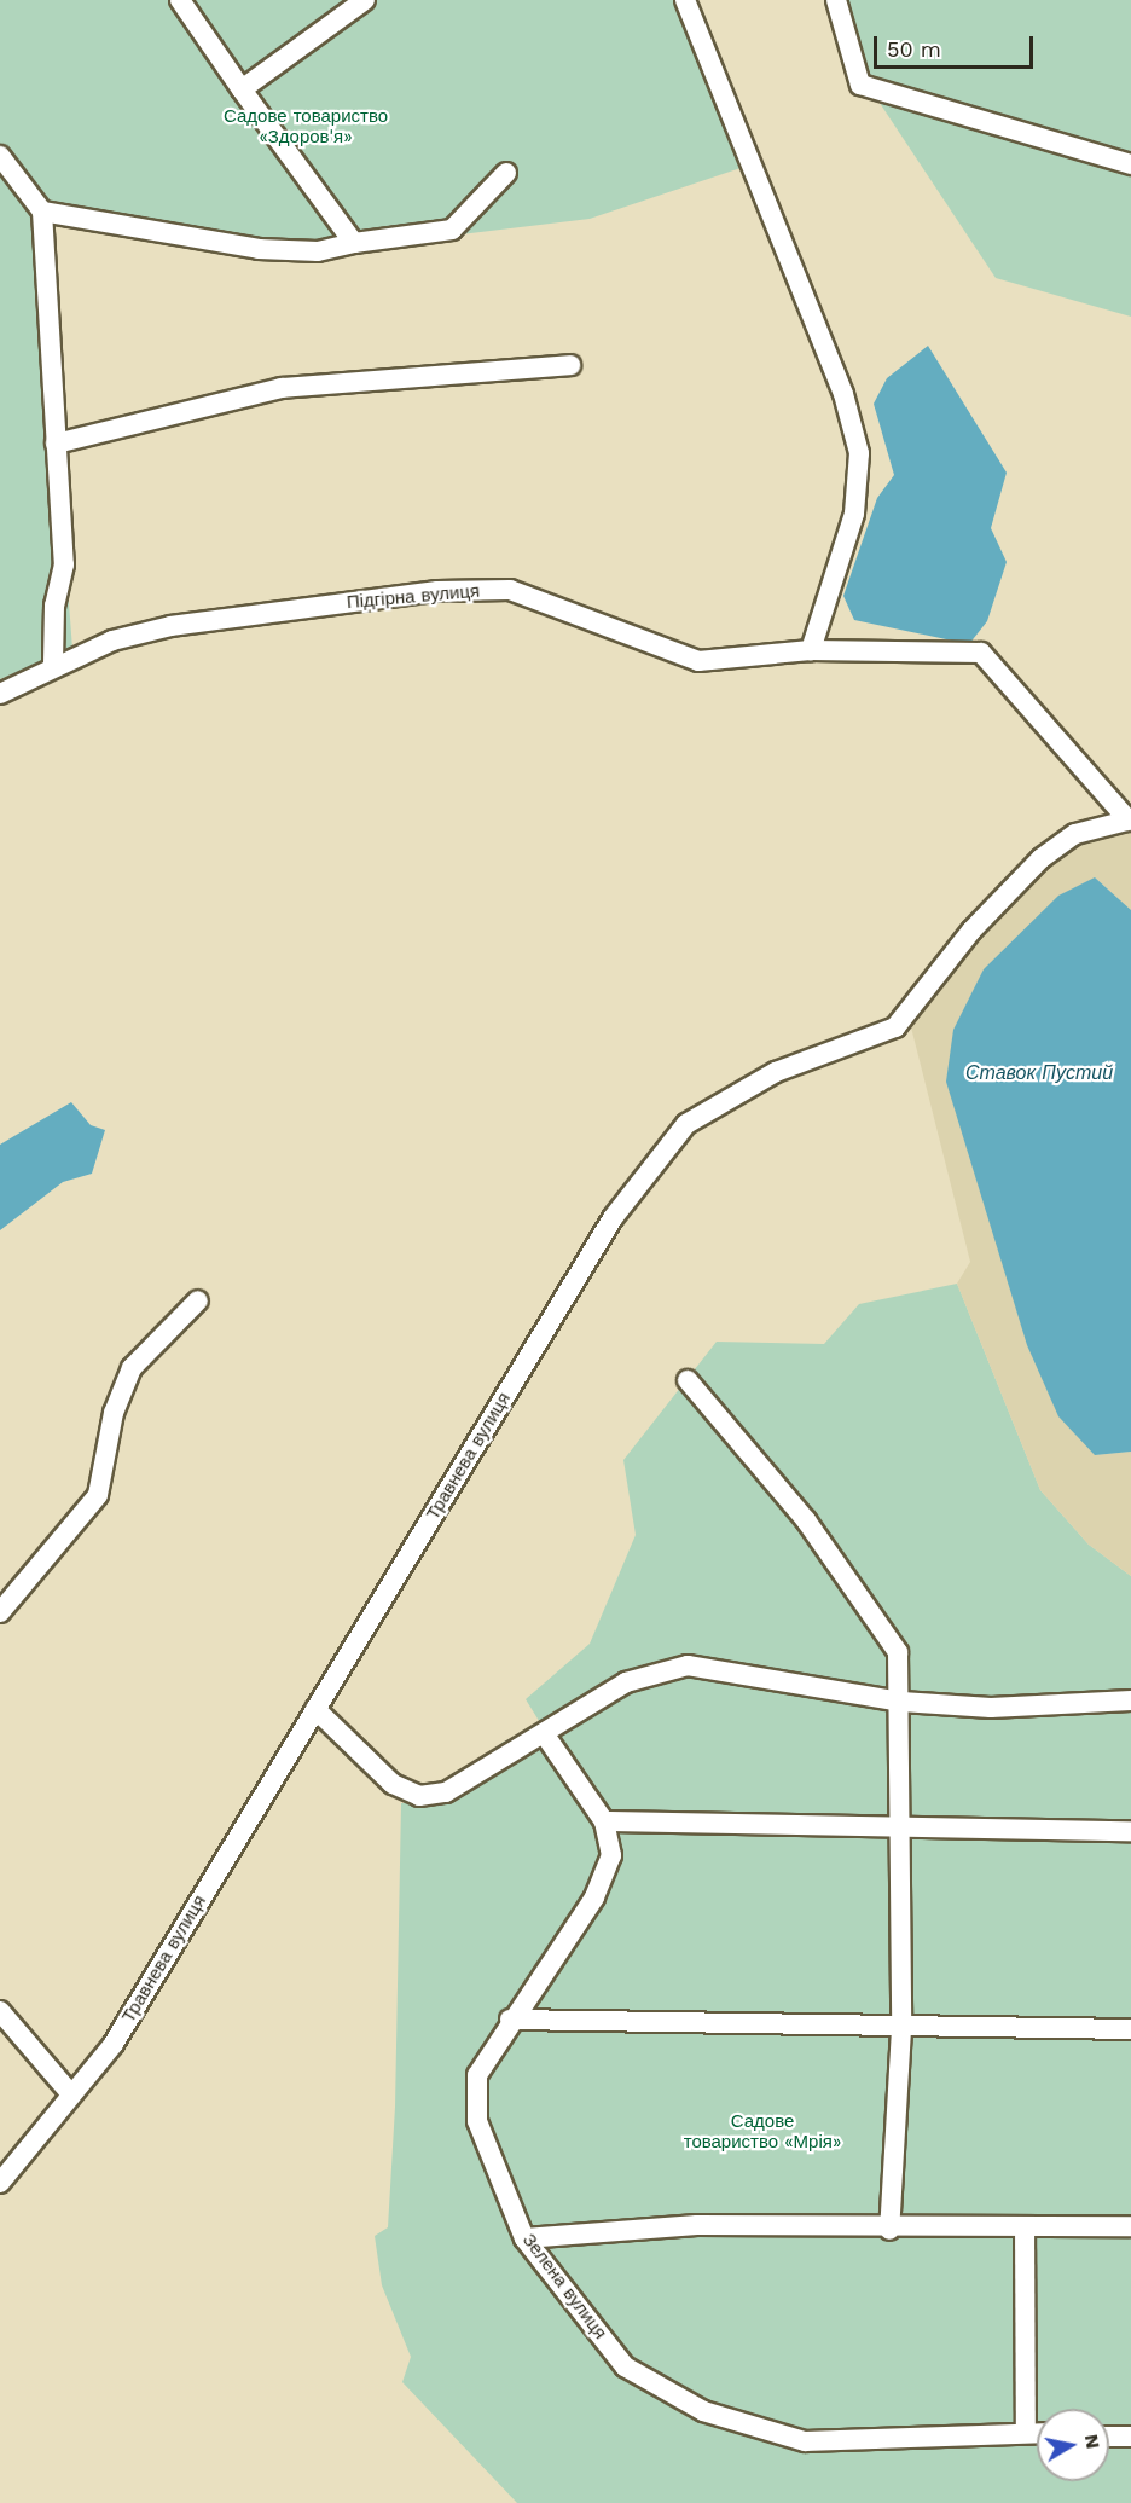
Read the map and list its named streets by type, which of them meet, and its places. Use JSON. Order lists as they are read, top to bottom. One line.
{"streets":{"street":["Підгірна вулиця","Травнева вулиця","Зелена вулиця"]},"crossings":[["Підгірна вулиця","Травнева вулиця"]],"water":["Ставок Пустий"],"parks":["Садове товариство «Здоров'я»","Садове товариство «Мрія»"],"scale_bar":"50 m","north":"right"}
